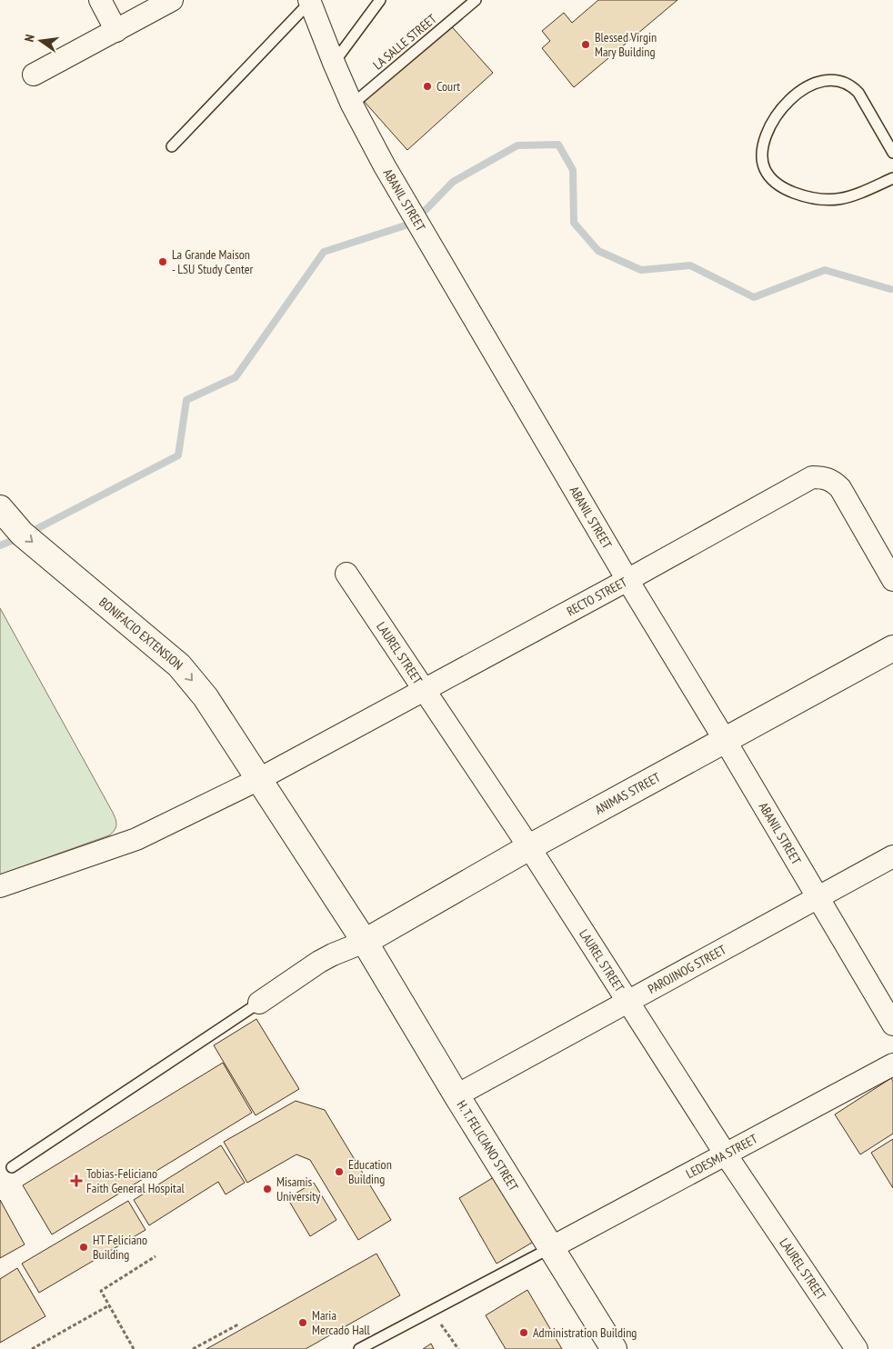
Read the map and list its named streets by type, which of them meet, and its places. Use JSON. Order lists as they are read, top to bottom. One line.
{"streets":{"street":["ABANIL STREET","RECTO STREET","BONIFACIO EXTENSION","LAUREL STREET","ANIMAS STREET","PAROJINOG STREET","H. T. FELICIANO STREET","LEDESMA STREET"],"lane":["LA SALLE STREET"]},"crossings":[["LA SALLE STREET","ABANIL STREET"],["ABANIL STREET","RECTO STREET"],["ABANIL STREET","ANIMAS STREET"],["ABANIL STREET","PAROJINOG STREET"],["RECTO STREET","BONIFACIO EXTENSION"],["RECTO STREET","LAUREL STREET"],["BONIFACIO EXTENSION","ANIMAS STREET"],["BONIFACIO EXTENSION","H. T. FELICIANO STREET"],["LAUREL STREET","ANIMAS STREET"],["LAUREL STREET","PAROJINOG STREET"],["LAUREL STREET","LEDESMA STREET"],["ANIMAS STREET","H. T. FELICIANO STREET"],["PAROJINOG STREET","H. T. FELICIANO STREET"],["H. T. FELICIANO STREET","LEDESMA STREET"]],"one_way":["BONIFACIO EXTENSION"],"places":{"other":["Blessed Virgin Mary Building","Court","La Grande Maison - LSU Study Center","Education Building","Misamis University","HT Feliciano Building","Maria Mercado Hall","Administration Building"],"health":["Tobias-Feliciano Faith General Hospital"]},"north":"left"}
